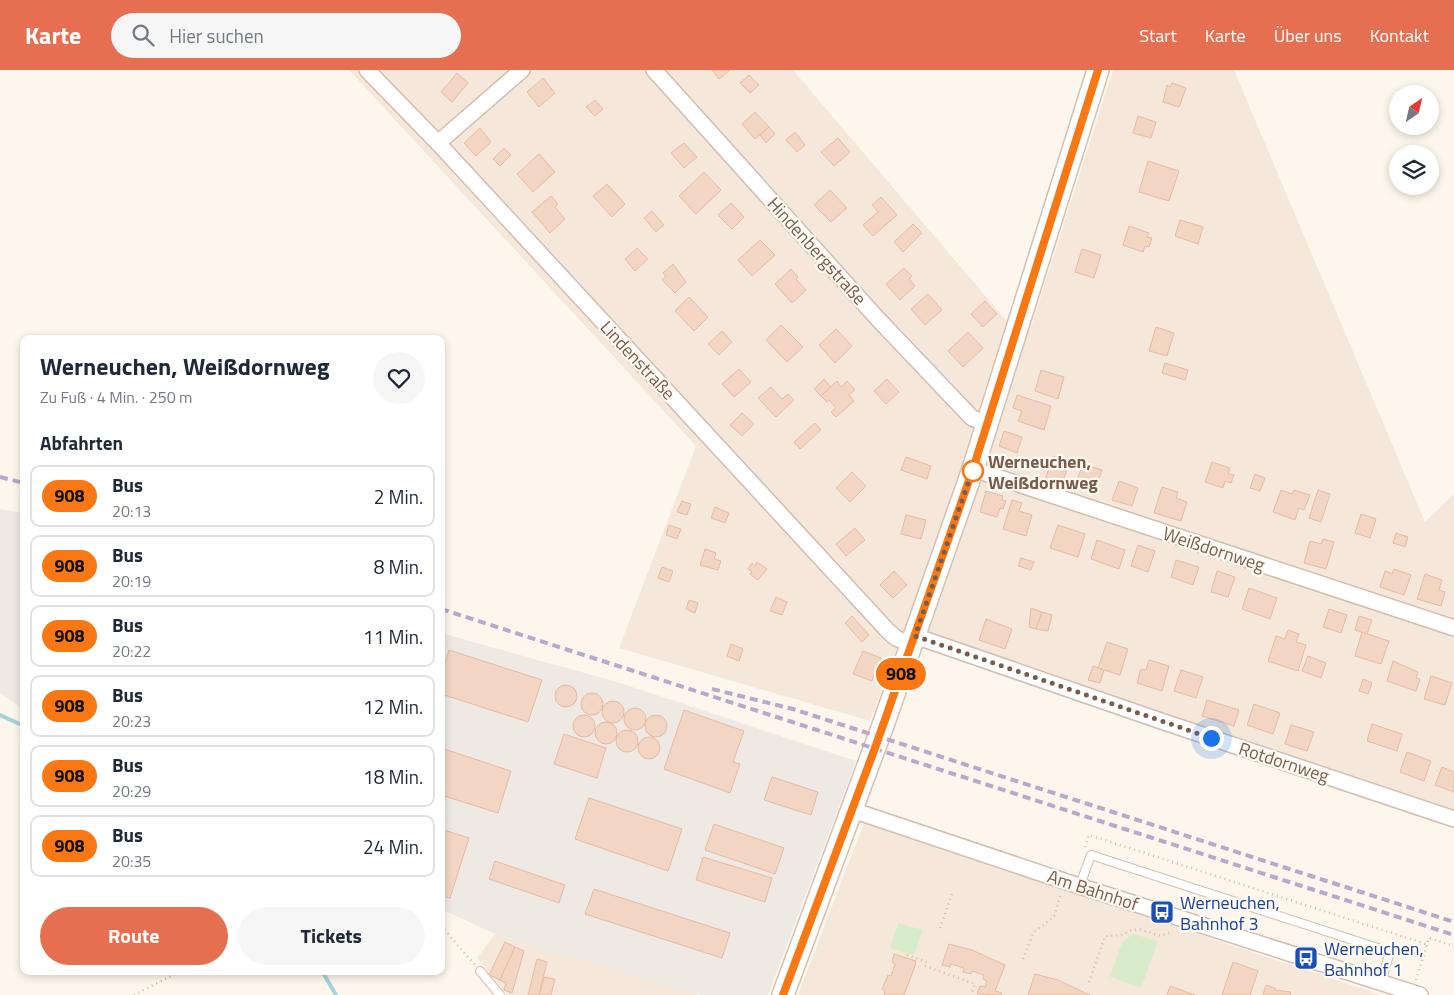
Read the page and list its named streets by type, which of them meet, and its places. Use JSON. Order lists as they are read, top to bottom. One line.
{"streets":{"street":["Hindenbergstraße","Lindenstraße","Weißdornweg","Rotdornweg","Am Bahnhof"]},"crossings":[["Lindenstraße","Rotdornweg"]],"places":{"other":["Werneuchen, Weißdornweg"],"bus stop":["Werneuchen, Bahnhof 3","Werneuchen, Bahnhof 1"]},"lines":["bus line 908"],"north":"top right","page":{"header":"Karte","search":"Hier suchen","nav":["Start","Karte","Über uns","Kontakt"],"on_map":"908","heading":[["Werneuchen, Weißdornweg","Zu Fuß · 4 Min. · 250 m"],"Abfahrten"],"list":[{"mark":"908","name":"Bus","note":"20:13","value":"2 Min."},{"mark":"908","name":"Bus","note":"20:19","value":"8 Min."},{"mark":"908","name":"Bus","note":"20:22","value":"11 Min."},{"mark":"908","name":"Bus","note":"20:23","value":"12 Min."},{"mark":"908","name":"Bus","note":"20:29","value":"18 Min."},{"mark":"908","name":"Bus","note":"20:35","value":"24 Min."}],"buttons":["Route","Tickets"]}}
